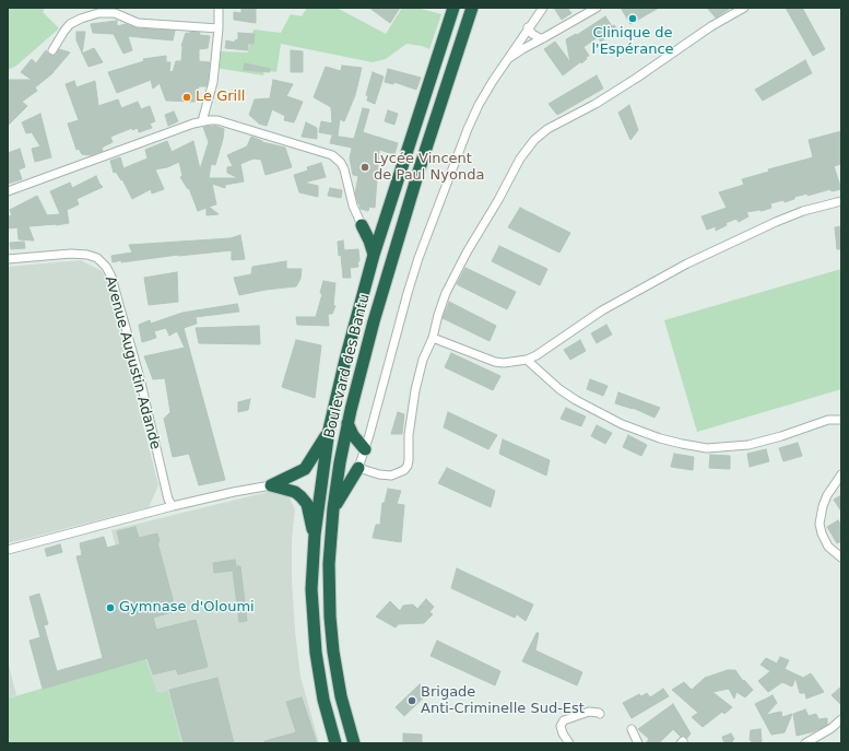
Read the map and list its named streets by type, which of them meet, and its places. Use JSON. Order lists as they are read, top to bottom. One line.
{"streets":{"highway":["Boulevard des Bantu"],"street":["Avenue Augustin Adande"]},"places":["Clinique de l'Espérance","Le Grill","Lycée Vincent de Paul Nyonda","Gymnase d'Oloumi","Brigade Anti-Criminelle Sud-Est"]}
